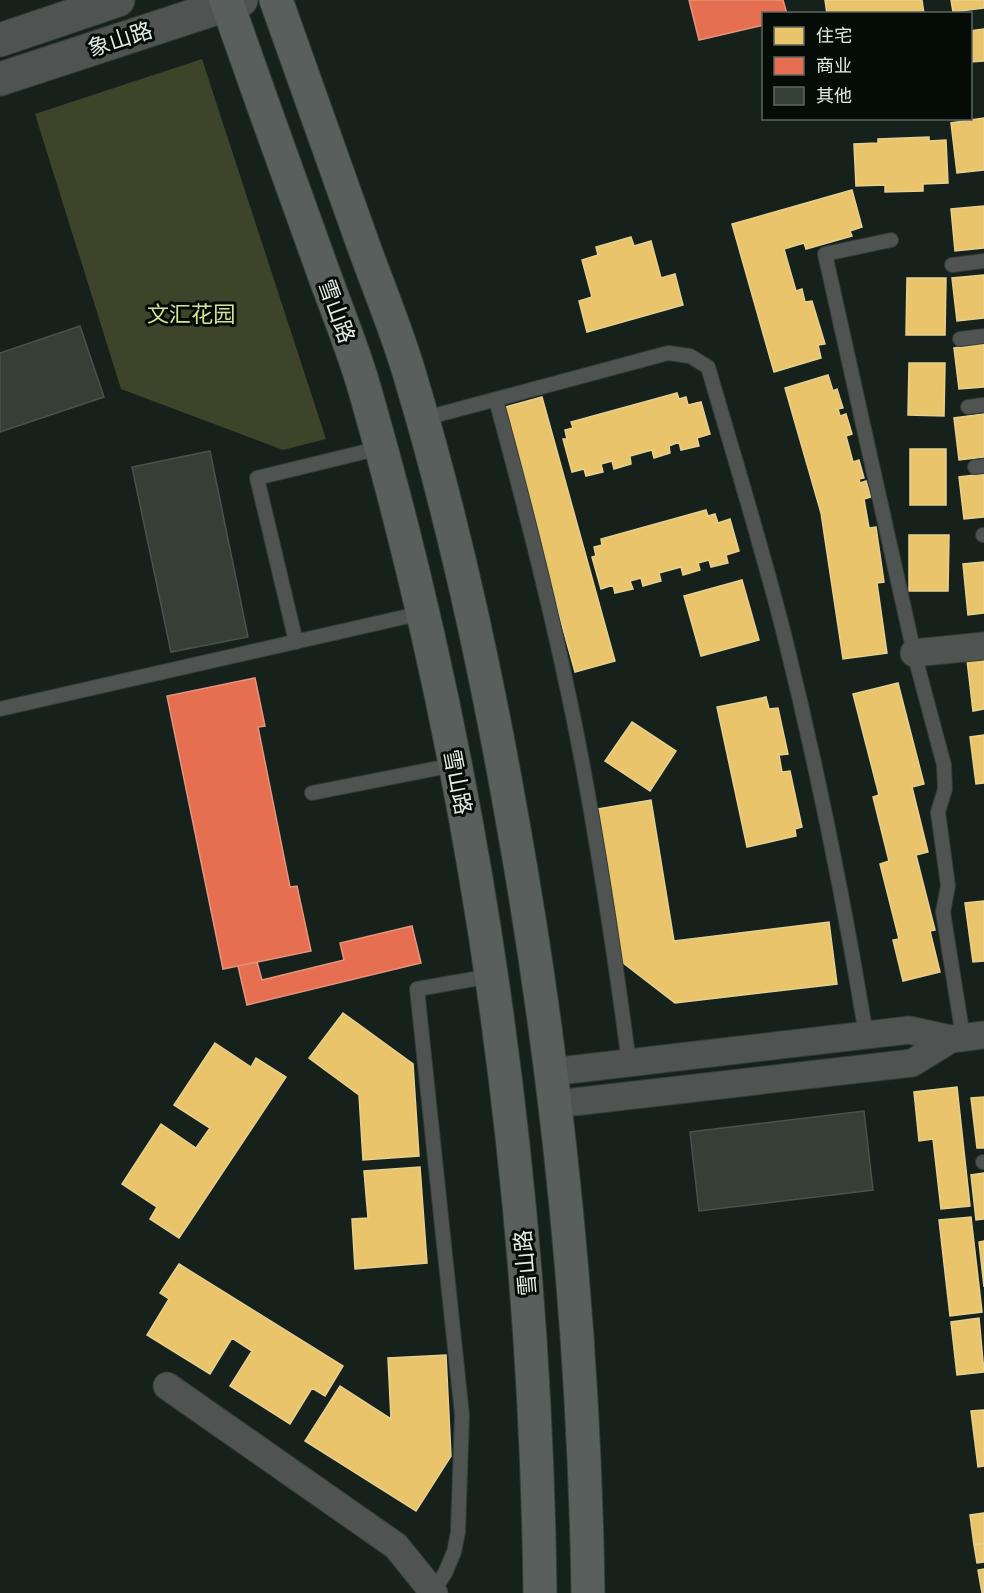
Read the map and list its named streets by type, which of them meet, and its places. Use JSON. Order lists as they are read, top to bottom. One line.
{"streets":{"main road":["雪山路"],"street":["象山路"]},"crossings":[["象山路","雪山路"]],"parks":["文汇花园"],"legend":["住宅","商业","其他"]}
